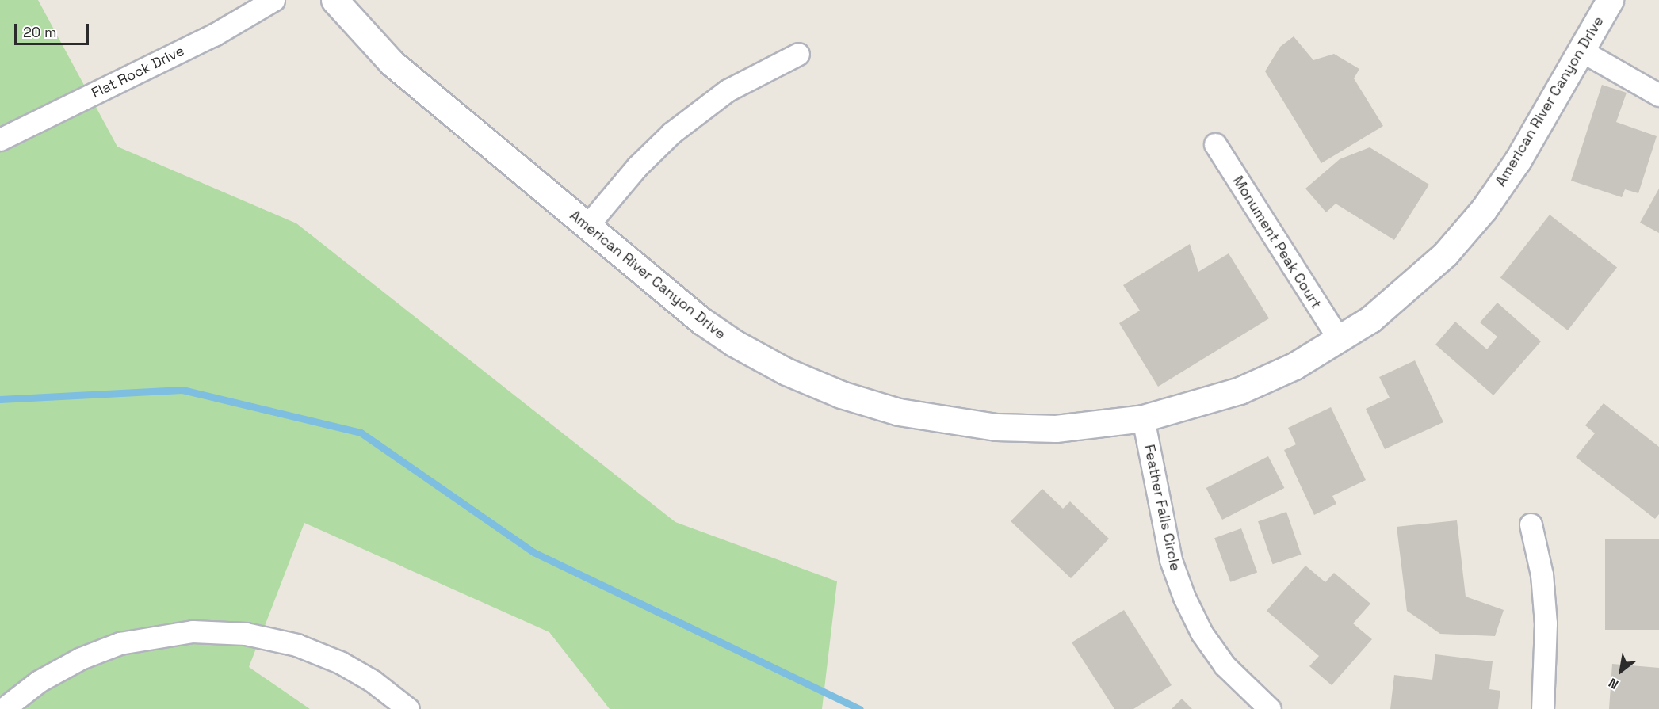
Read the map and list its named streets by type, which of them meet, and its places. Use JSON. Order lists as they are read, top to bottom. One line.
{"streets":{"street":["Flat Rock Drive","American River Canyon Drive","Monument Peak Court","Feather Falls Circle"]},"crossings":[["American River Canyon Drive","Monument Peak Court"],["American River Canyon Drive","Feather Falls Circle"]],"scale_bar":"20 m","north":"bottom left"}
